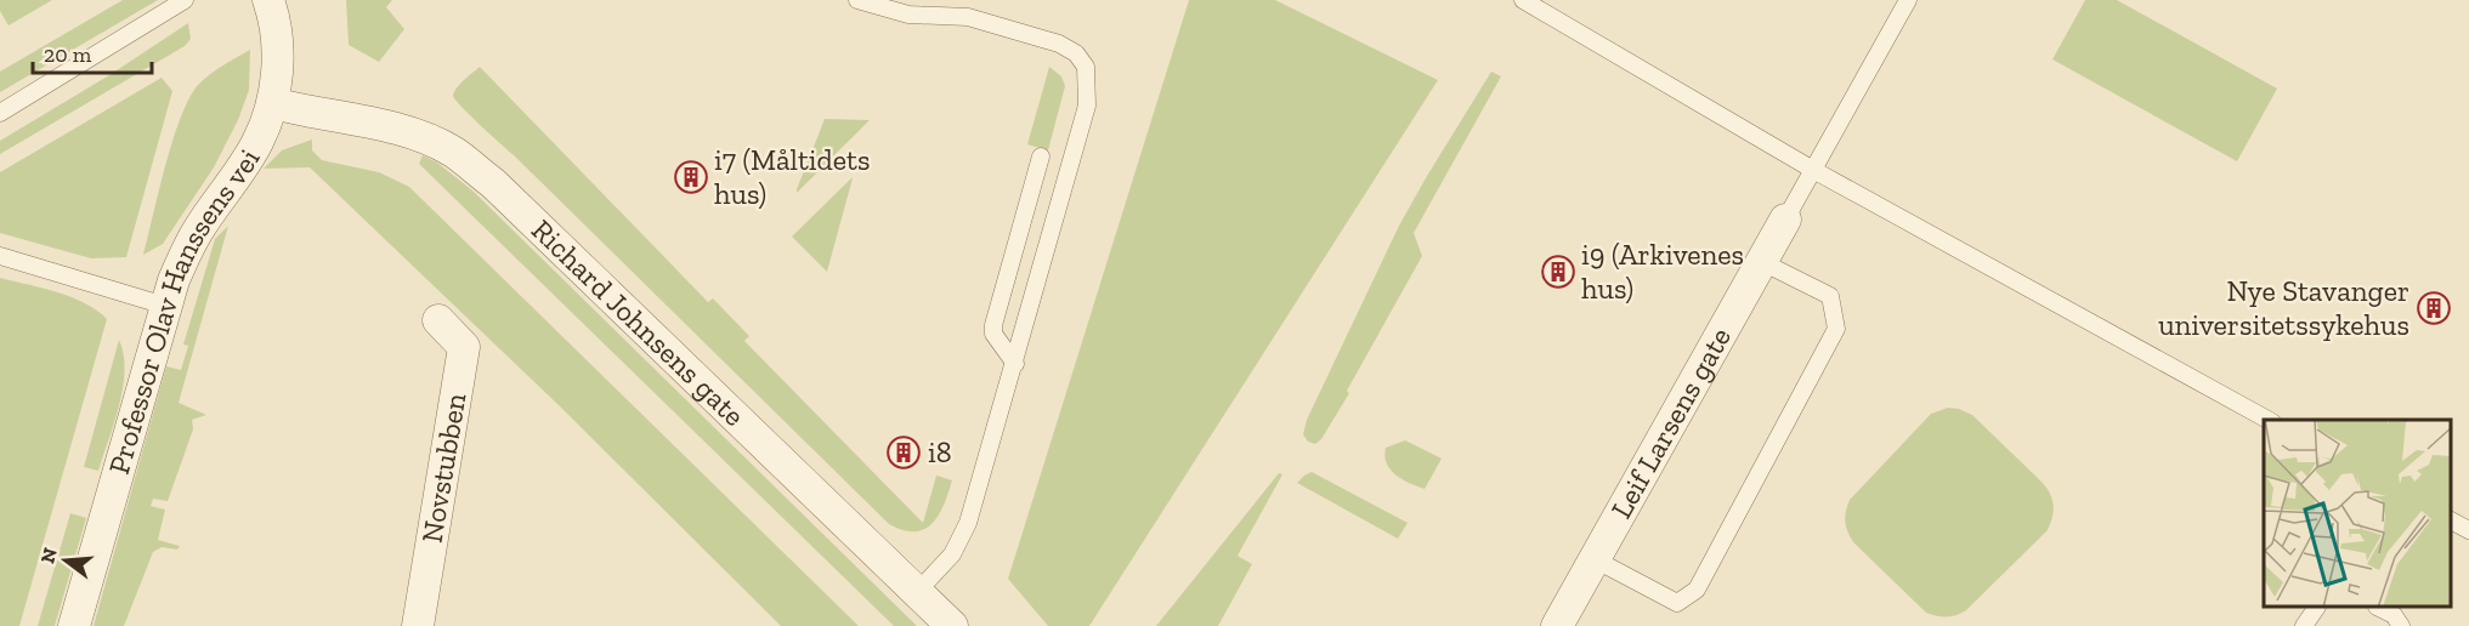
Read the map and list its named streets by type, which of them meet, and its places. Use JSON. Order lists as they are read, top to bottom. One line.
{"streets":{"street":["Professor Olav Hanssens vei","Richard Johnsens gate","Leif Larsens gate","Novstubben"]},"crossings":[["Professor Olav Hanssens vei","Richard Johnsens gate"]],"places":{"building":["i7 (Måltidets hus)","i9 (Arkivenes hus)","Nye Stavanger universitetssykehus","i8"]},"scale_bar":"20 m","north":"left"}
